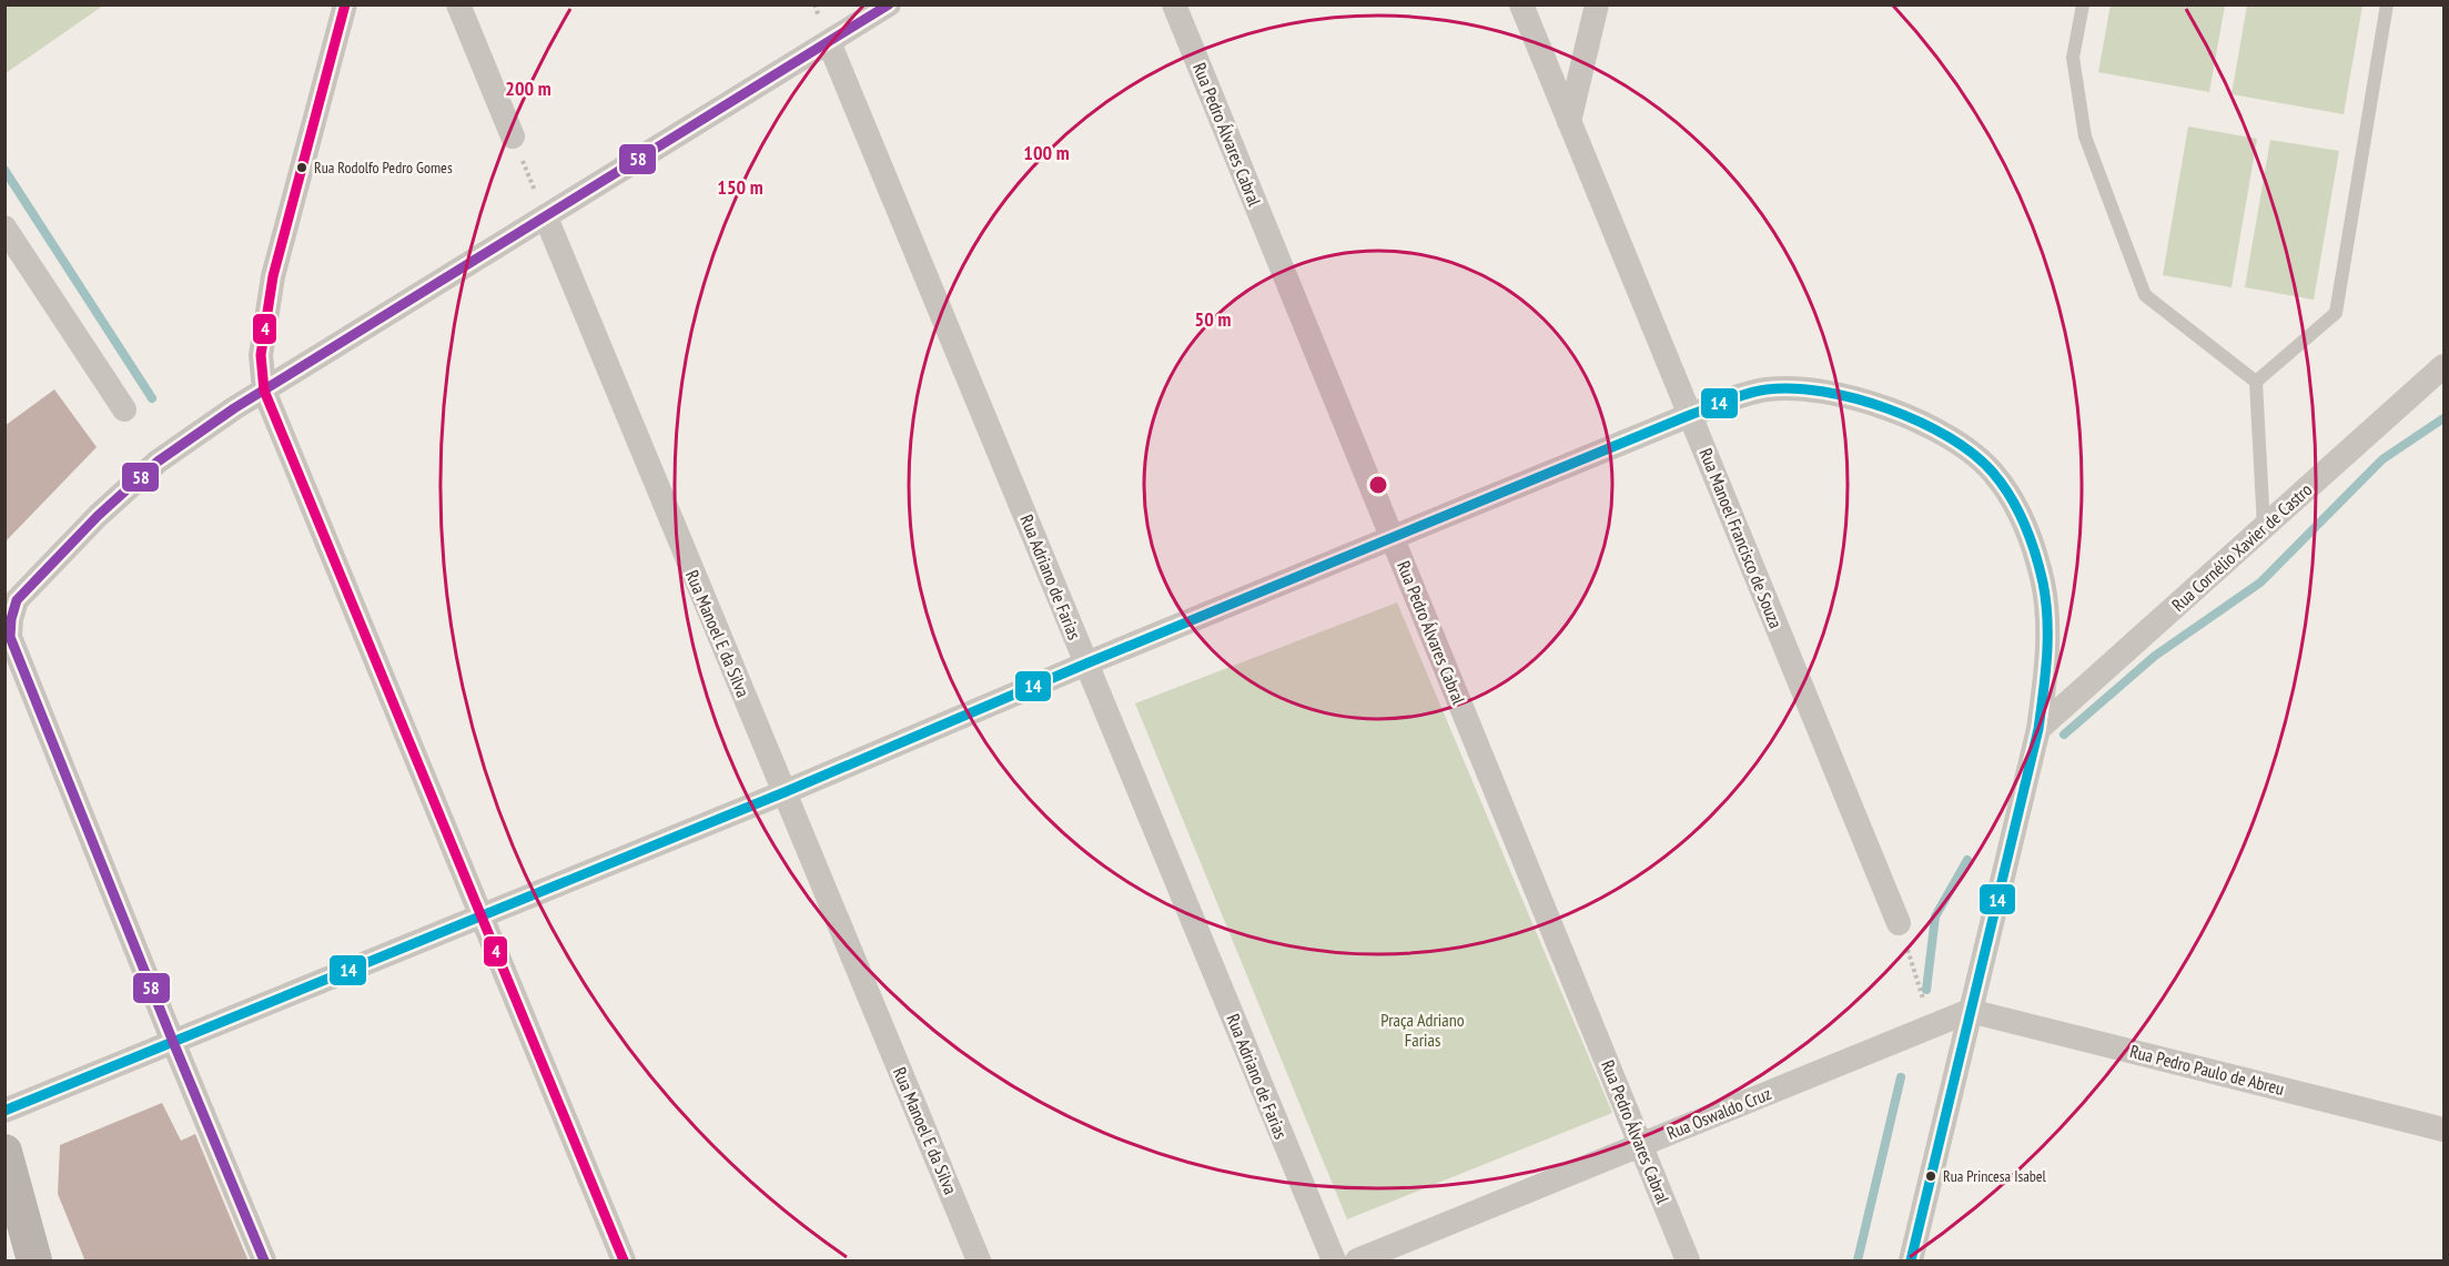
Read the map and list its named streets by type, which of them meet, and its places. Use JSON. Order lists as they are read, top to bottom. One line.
{"streets":{"street":["Rua Pedro Álvares Cabral","Rua Manoel Francisco de Souza","Rua Cornélio Xavier de Castro","Rua Adriano de Farias","Rua Manoel E da Silva","Rua Pedro Paulo de Abreu","Rua Oswaldo Cruz"]},"crossings":[["Rua Pedro Álvares Cabral","Rua Oswaldo Cruz"],["Rua Pedro Paulo de Abreu","Rua Oswaldo Cruz"]],"parks":["Praça Adriano Farias"],"places":["Rua Rodolfo Pedro Gomes","Rua Princesa Isabel"],"lines":["transit line 58","transit line 4","transit line 14"],"rings":["200 m","100 m","150 m","50 m"]}
